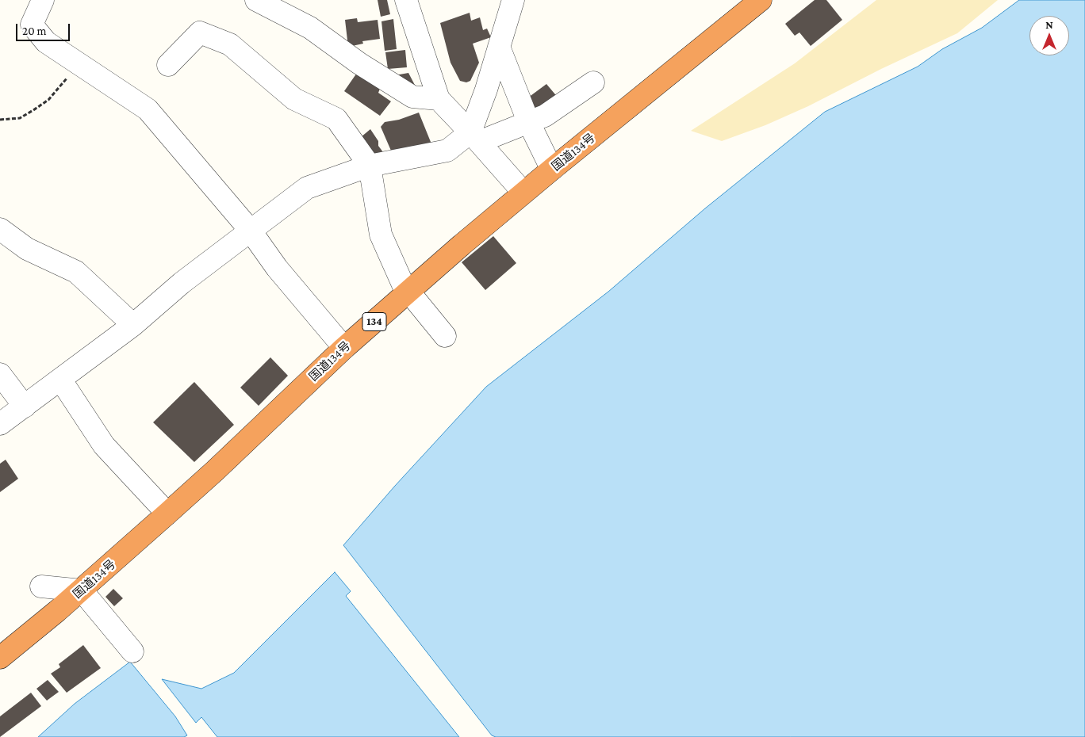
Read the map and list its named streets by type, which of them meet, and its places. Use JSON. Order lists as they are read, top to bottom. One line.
{"streets":{"highway":["国道134号","134"]},"scale_bar":"20 m","north":"top"}
